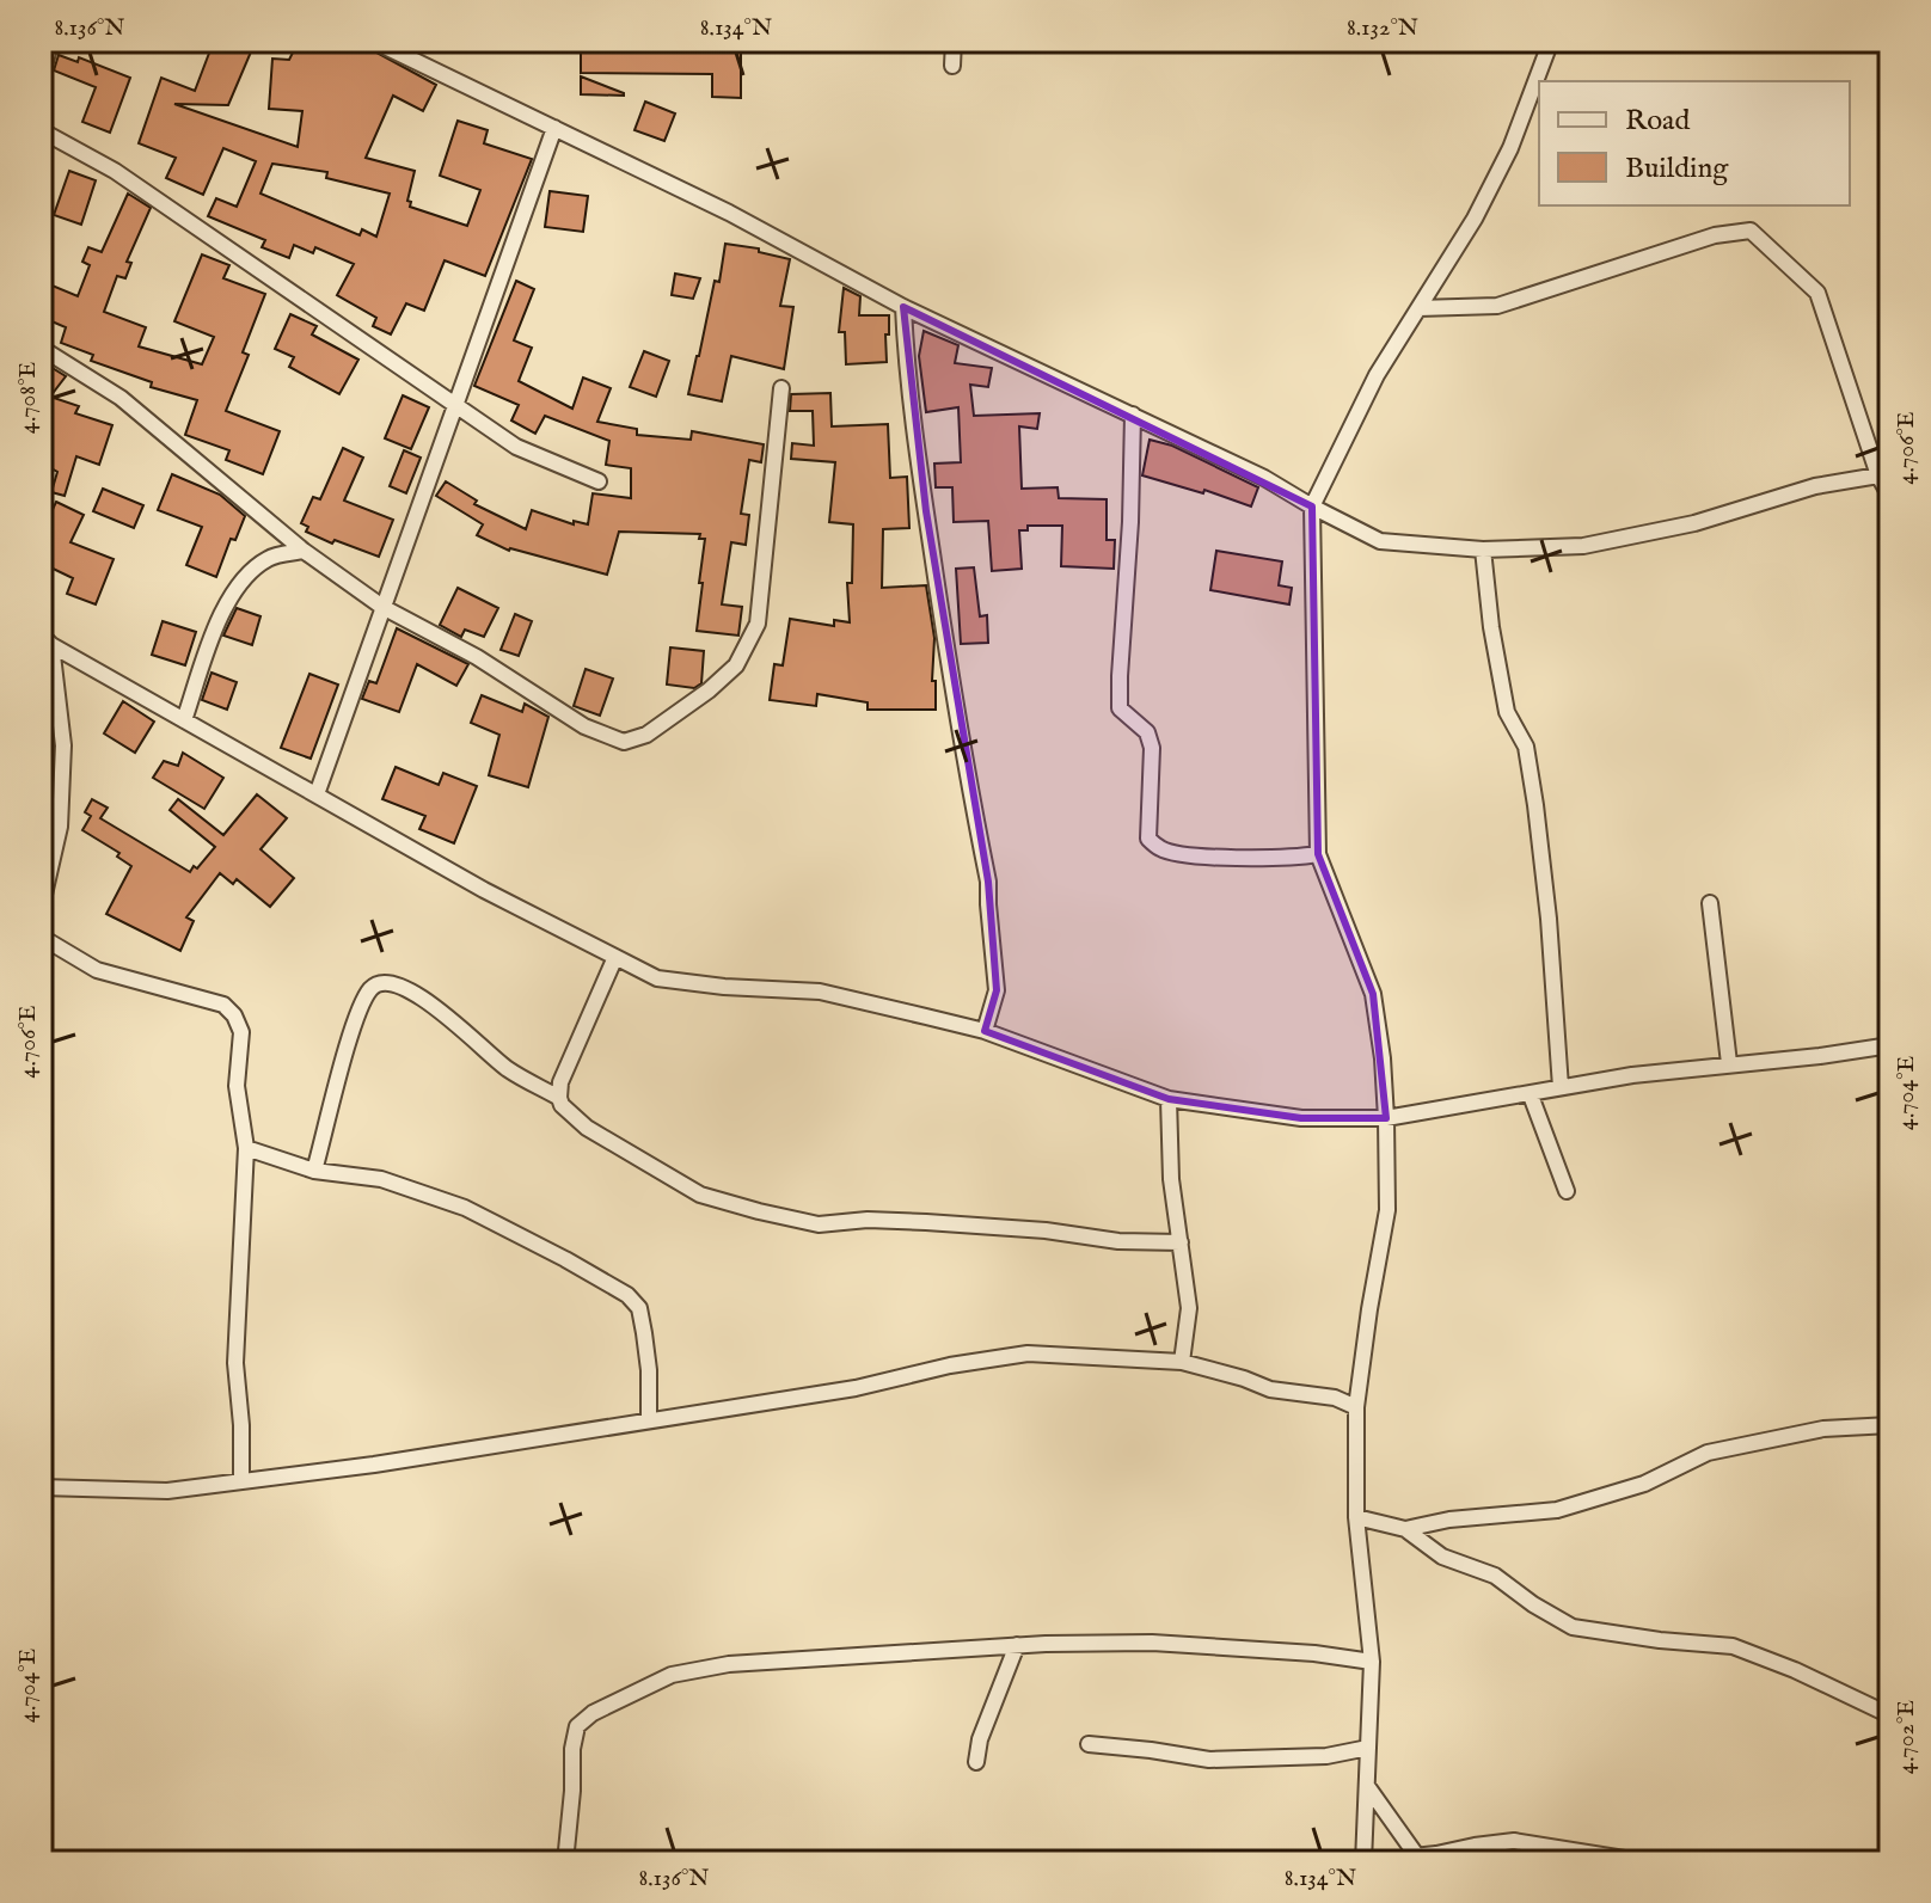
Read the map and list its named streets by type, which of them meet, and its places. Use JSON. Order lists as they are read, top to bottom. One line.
{"legend":["Road","Building"],"coordinates":["8.136°N","8.134°N","8.132°N","4.708°E","4.706°E","4.704°E","4.702°E"]}
